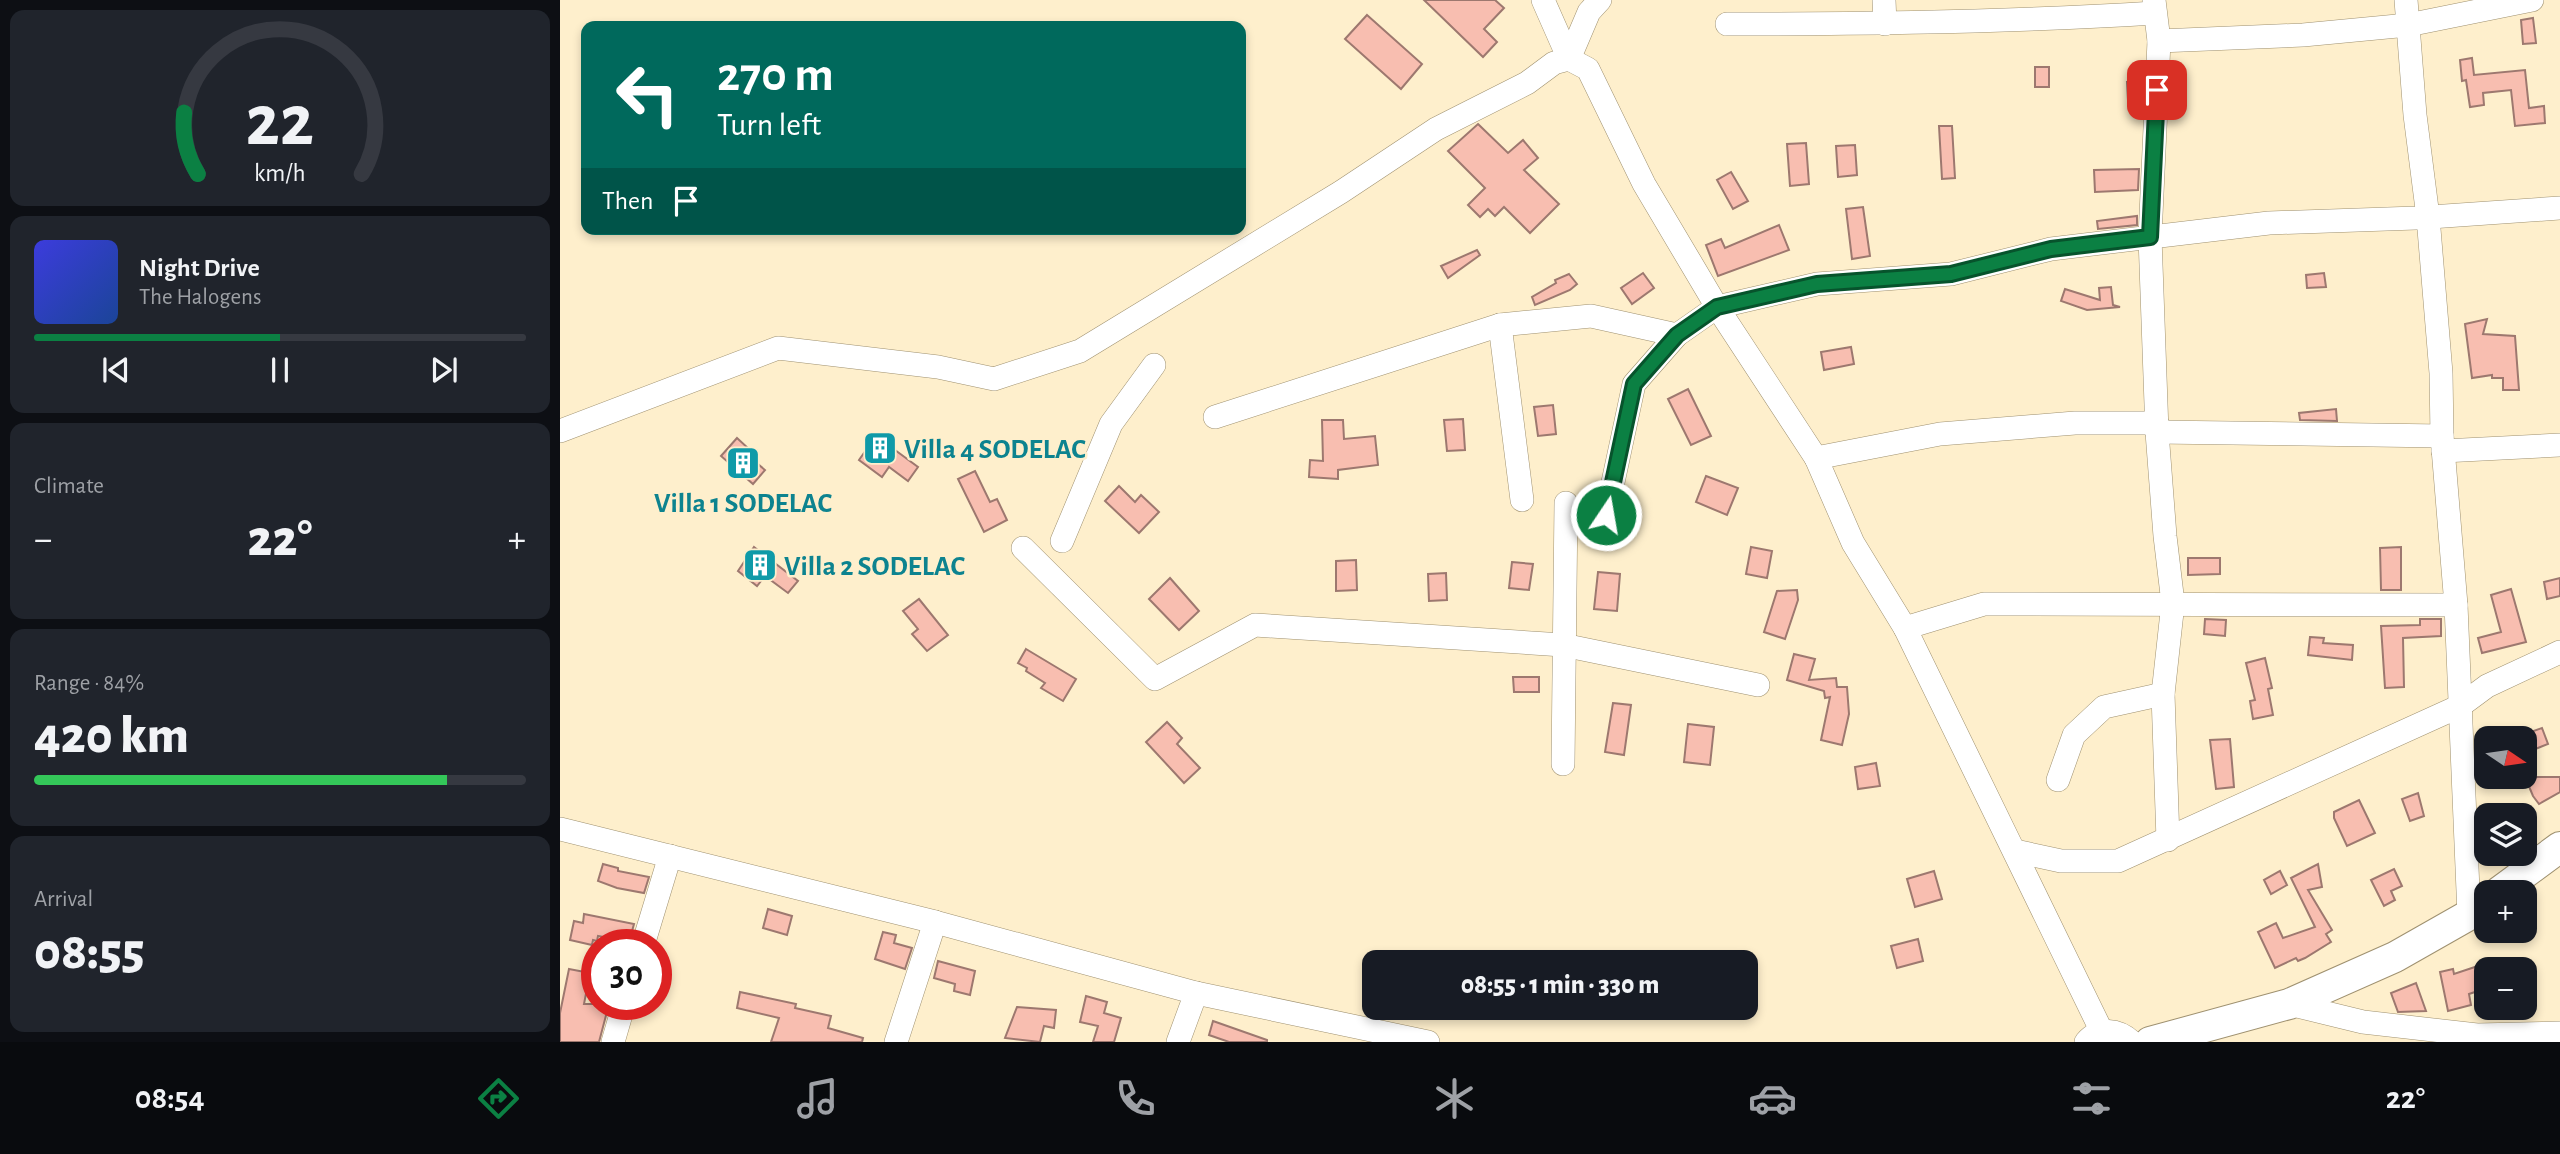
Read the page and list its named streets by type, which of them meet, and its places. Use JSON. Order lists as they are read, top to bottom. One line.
{"places":{"building":["Villa 4 SODELAC","Villa 1 SODELAC","Villa 2 SODELAC"]},"north":"right","page":{"turn":["270 m","Turn left"],"then":"Then","song":["Night Drive","The Halogens"],"tile":["Climate",["Range · 84%","420 km"],["Arrival","08:55"]],"heat":["−","22°","+"],"map_buttons":["+","−"],"limit":"30","trip":"08:55 · 1 min · 330 m","tabs":["08:54","22°"],"gauge":["22","km/h"]}}
